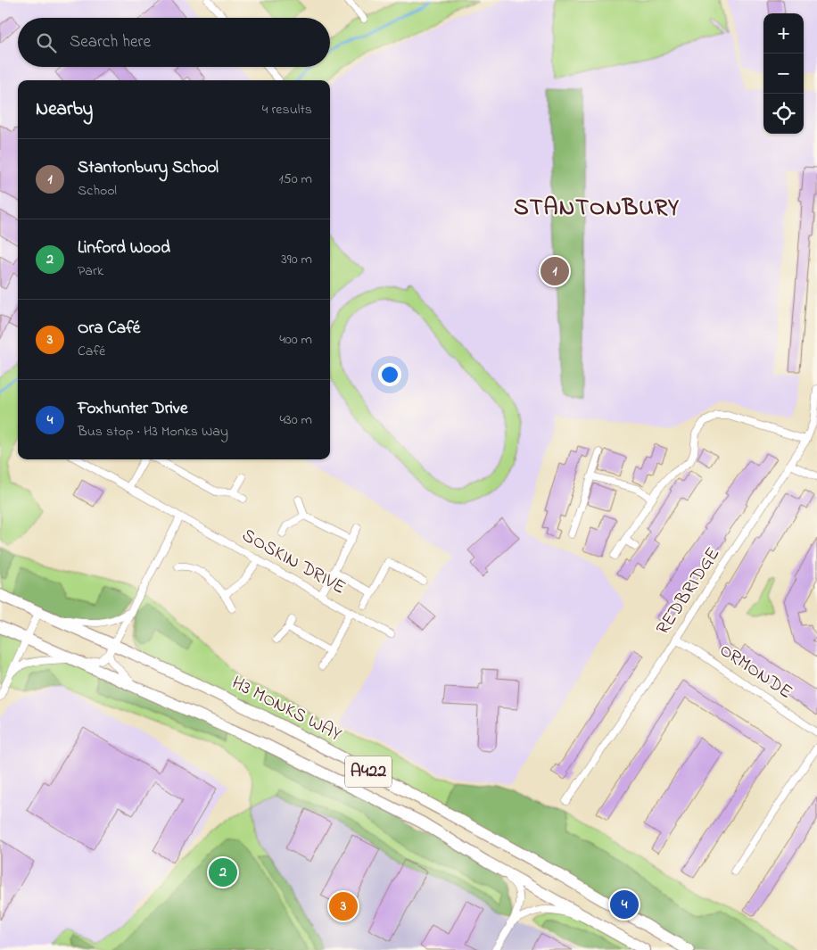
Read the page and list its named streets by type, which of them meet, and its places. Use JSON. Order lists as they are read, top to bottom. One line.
{"streets":{"main road":["H3 MONKS WAY","A422"],"street":["SOSKIN DRIVE","REDBRIDGE","ORMONDE"]},"crossings":[["REDBRIDGE","ORMONDE"]],"districts":["STANTONBURY"],"page":{"map_buttons":["+","−"],"search":"Search here","heading":["Nearby","4 results"],"list":[{"mark":"1","name":"Stantonbury School","note":"School","value":"150 m"},{"mark":"2","name":"Linford Wood","note":"Park","value":"390 m"},{"mark":"3","name":"Ora Café","note":"Café","value":"400 m"},{"mark":"4","name":"Foxhunter Drive","note":"Bus stop · H3 Monks Way","value":"430 m"}],"pins":["1","2","4","3"]}}
